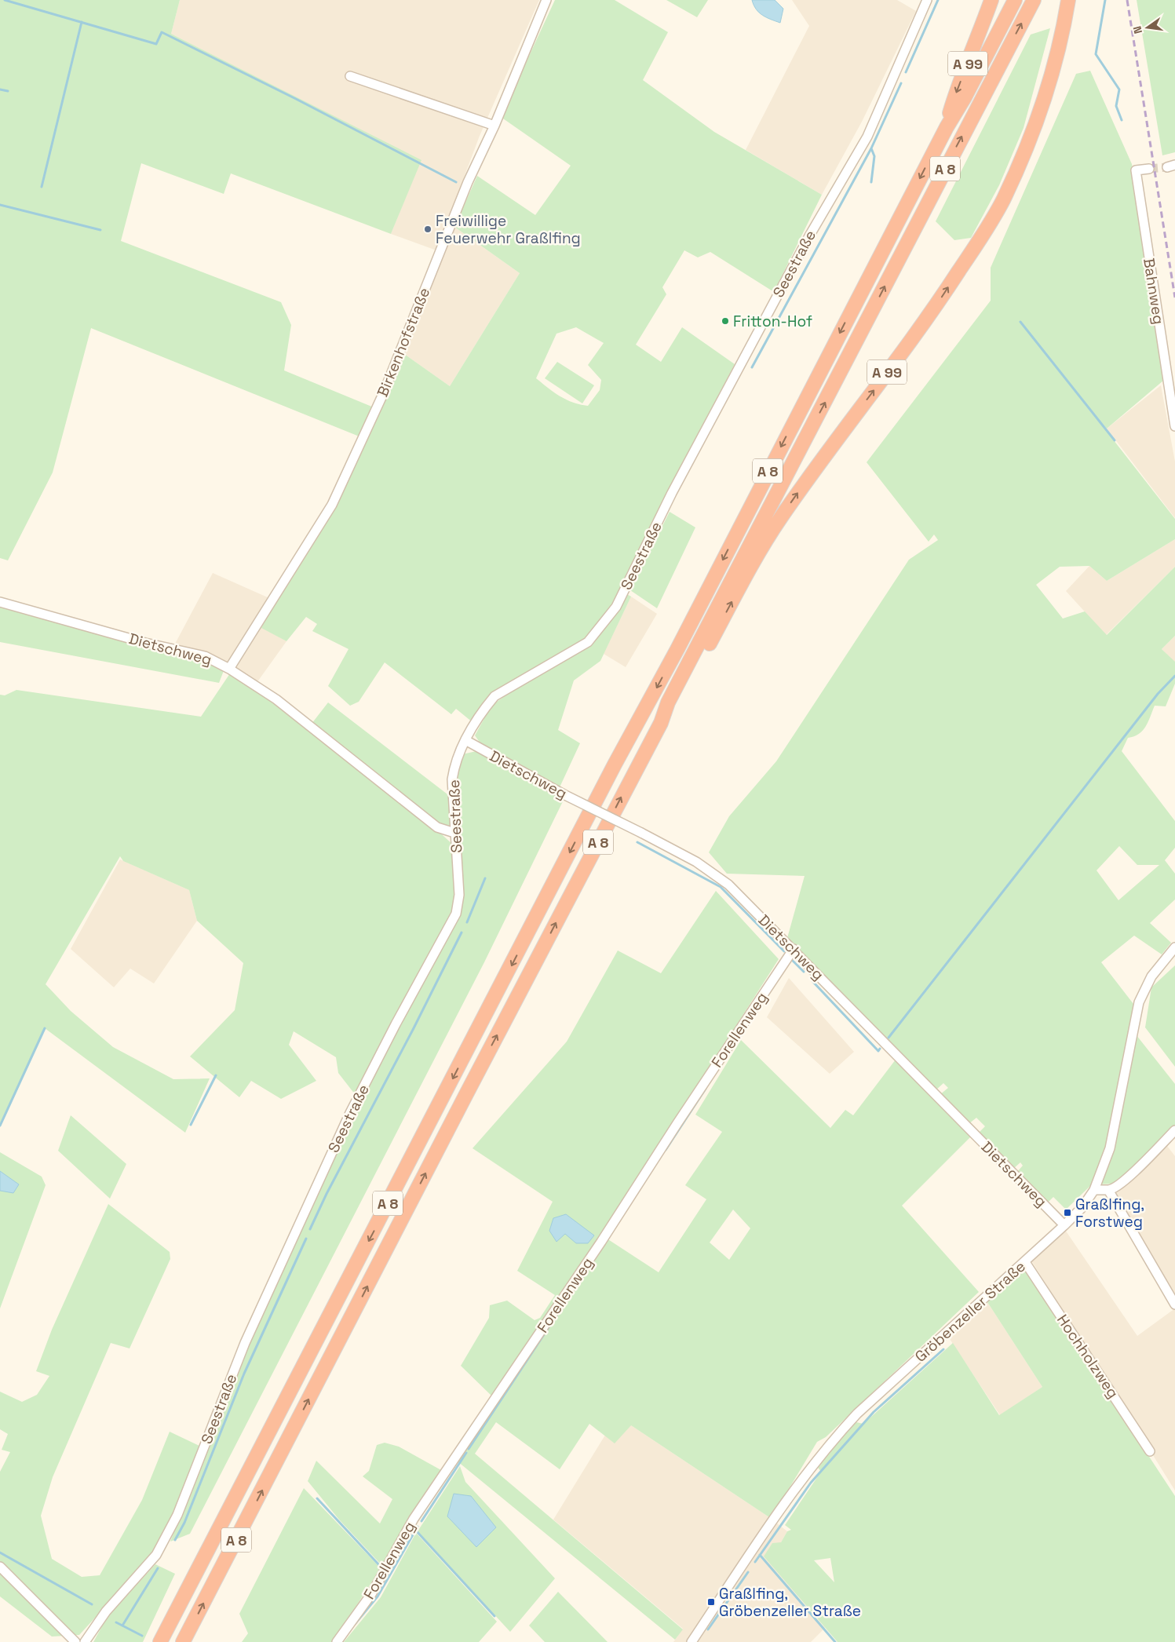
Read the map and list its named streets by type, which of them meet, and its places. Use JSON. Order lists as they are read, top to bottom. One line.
{"streets":{"highway":["A 99","A 8"],"street":["Seestraße","Bahnweg","Birkenhofstraße","Dietschweg","Forellenweg","Gröbenzeller Straße","Hochholzweg"]},"crossings":[["A 99","A 8"],["Seestraße","Dietschweg"],["Birkenhofstraße","Dietschweg"],["Dietschweg","Forellenweg"],["Dietschweg","Gröbenzeller Straße"],["Gröbenzeller Straße","Hochholzweg"]],"places":{"other":["Freiwillige Feuerwehr Graßlfing","Fritton-Hof"],"transit":["Graßlfing, Forstweg","Graßlfing, Gröbenzeller Straße"]},"north":"left"}
